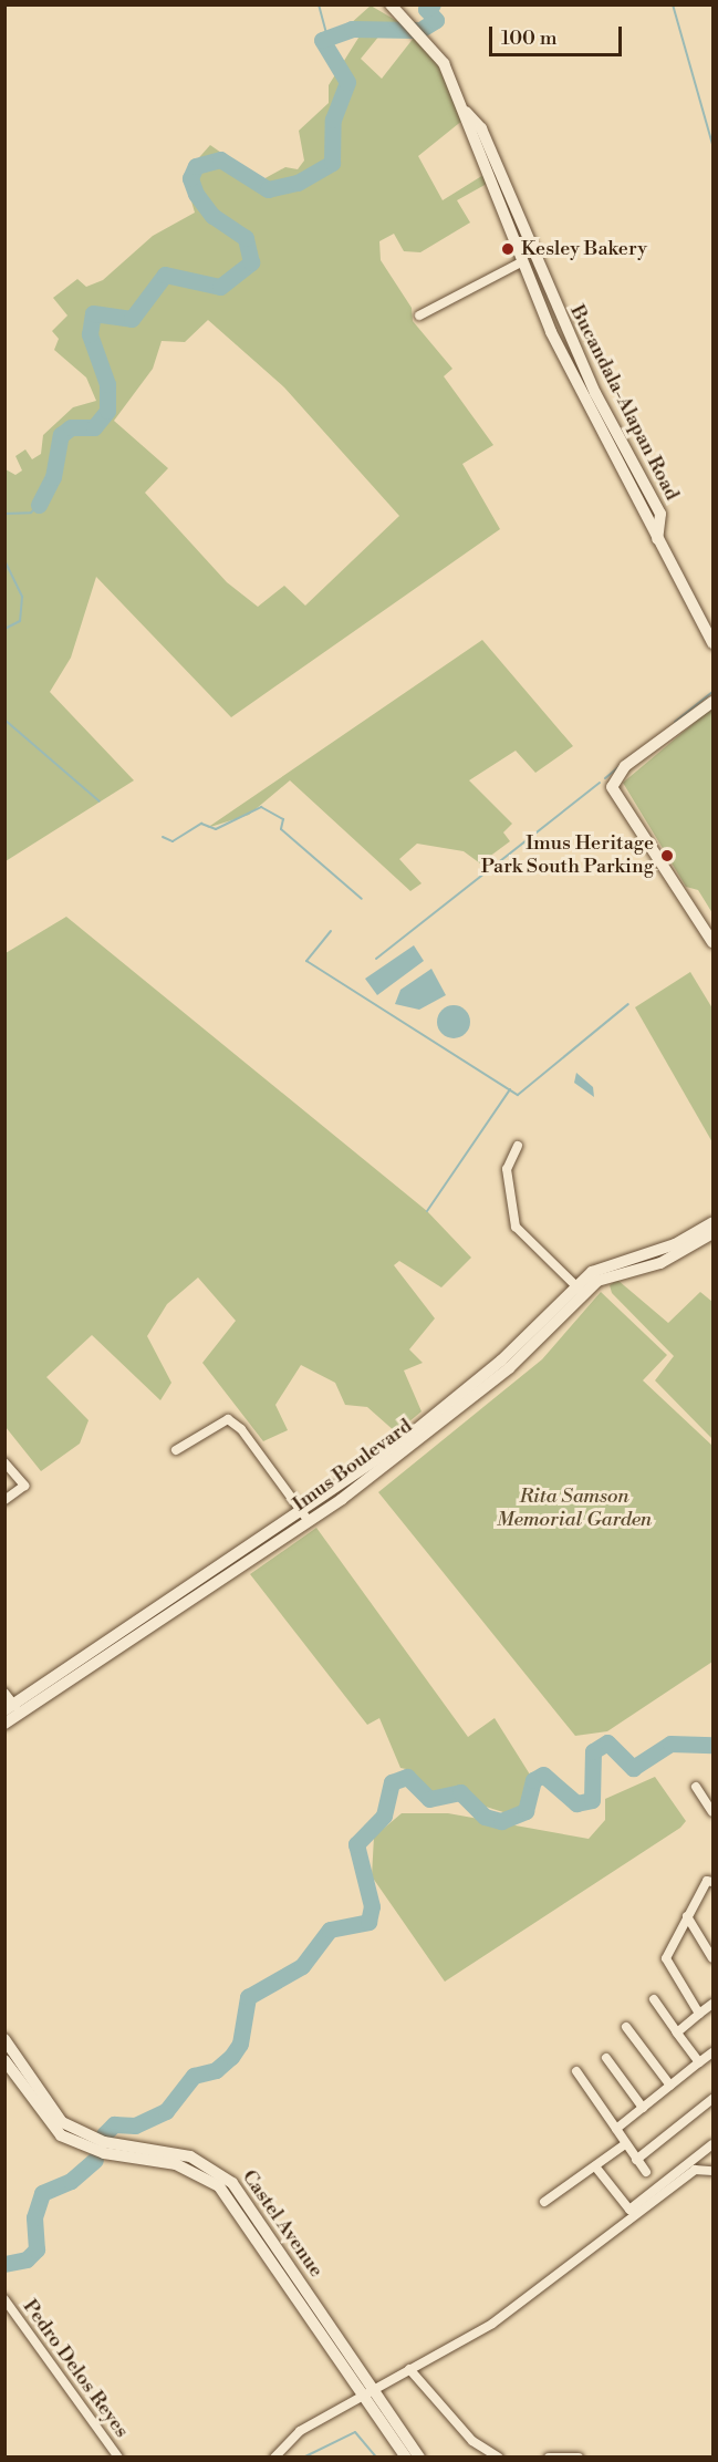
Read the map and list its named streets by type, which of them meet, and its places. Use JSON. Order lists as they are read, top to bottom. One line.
{"streets":{"main road":["Bucandala-Alapan Road","Imus Boulevard","Castel Avenue"],"street":["Pedro Delos Reyes"]},"parks":["Rita Samson Memorial Garden"],"places":["Kesley Bakery","Imus Heritage Park South Parking"],"scale_bar":"100 m"}
